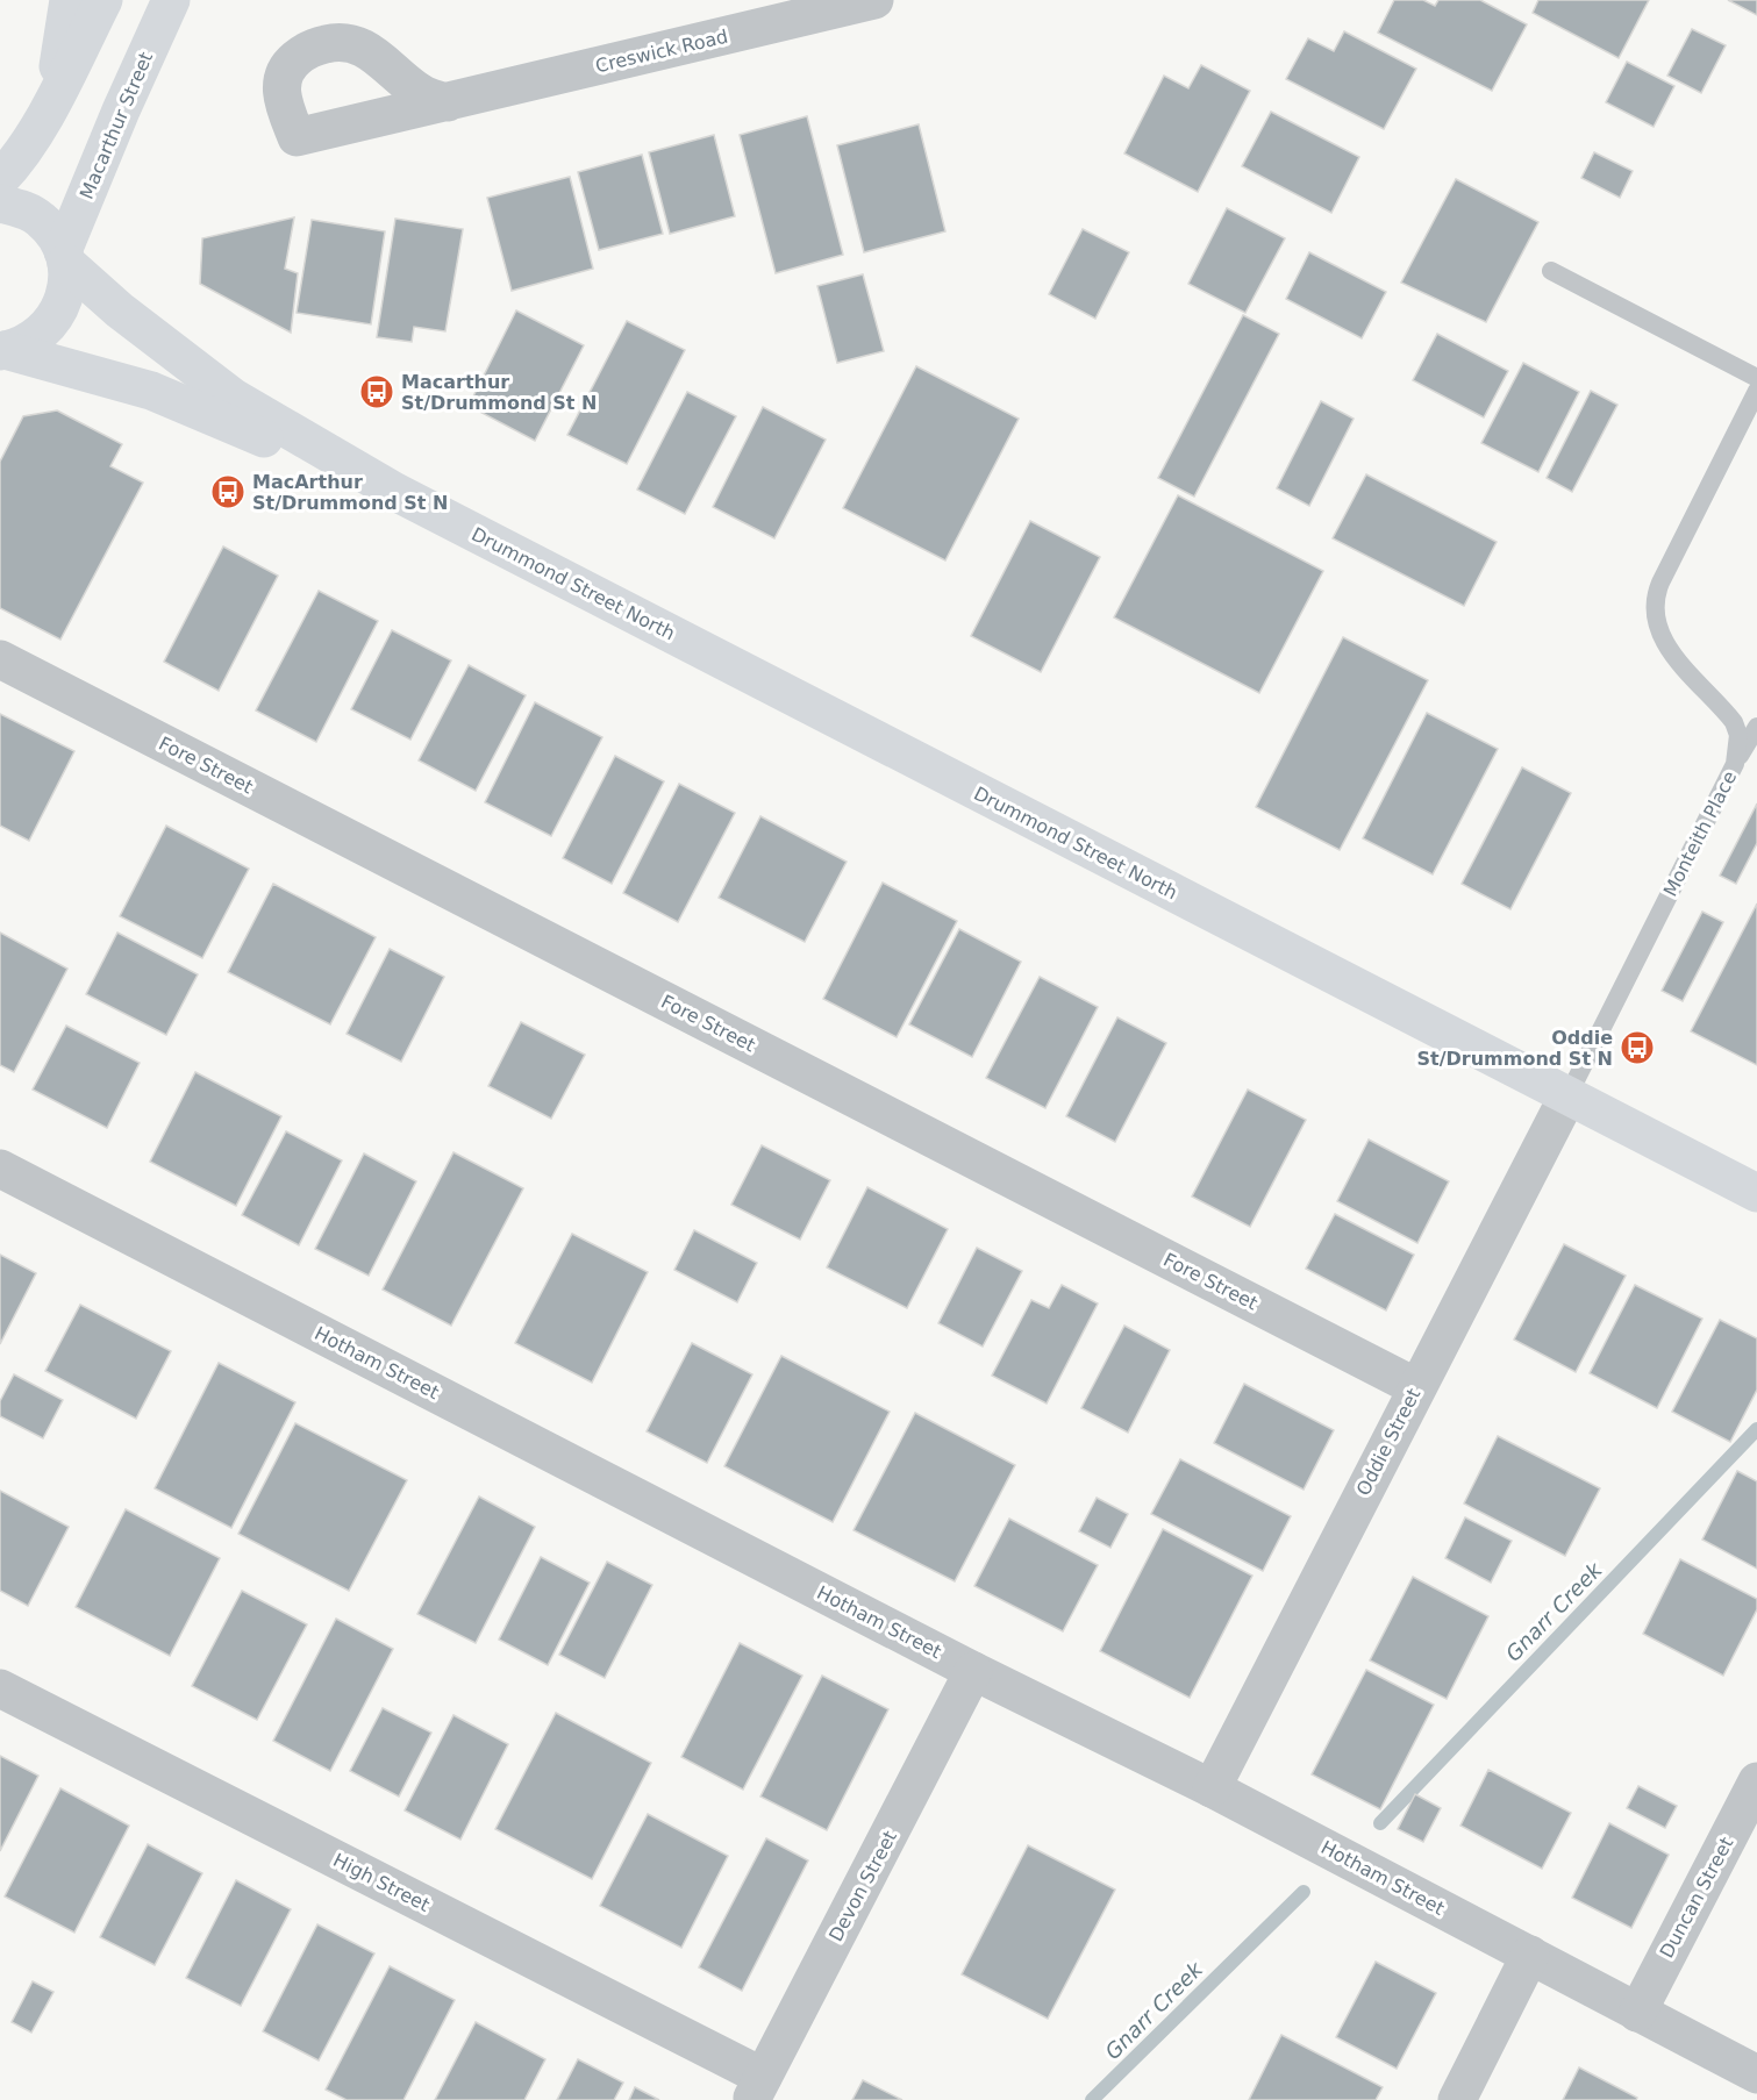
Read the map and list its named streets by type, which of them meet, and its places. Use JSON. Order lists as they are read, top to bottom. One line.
{"streets":{"main road":["Macarthur Street","Drummond Street North"],"street":["Creswick Road","Fore Street","Hotham Street","Oddie Street","High Street","Devon Street","Duncan Street"],"lane":["Monteith Place"]},"crossings":[["Macarthur Street","Drummond Street North"],["Drummond Street North","Monteith Place"],["Drummond Street North","Oddie Street"],["Fore Street","Oddie Street"],["Monteith Place","Oddie Street"],["Hotham Street","Oddie Street"],["Hotham Street","Devon Street"],["Hotham Street","Duncan Street"],["High Street","Devon Street"]],"water":["Gnarr Creek"],"places":{"bus stop":["Macarthur St/Drummond St N","MacArthur St/Drummond St N","Oddie St/Drummond St N"]}}
